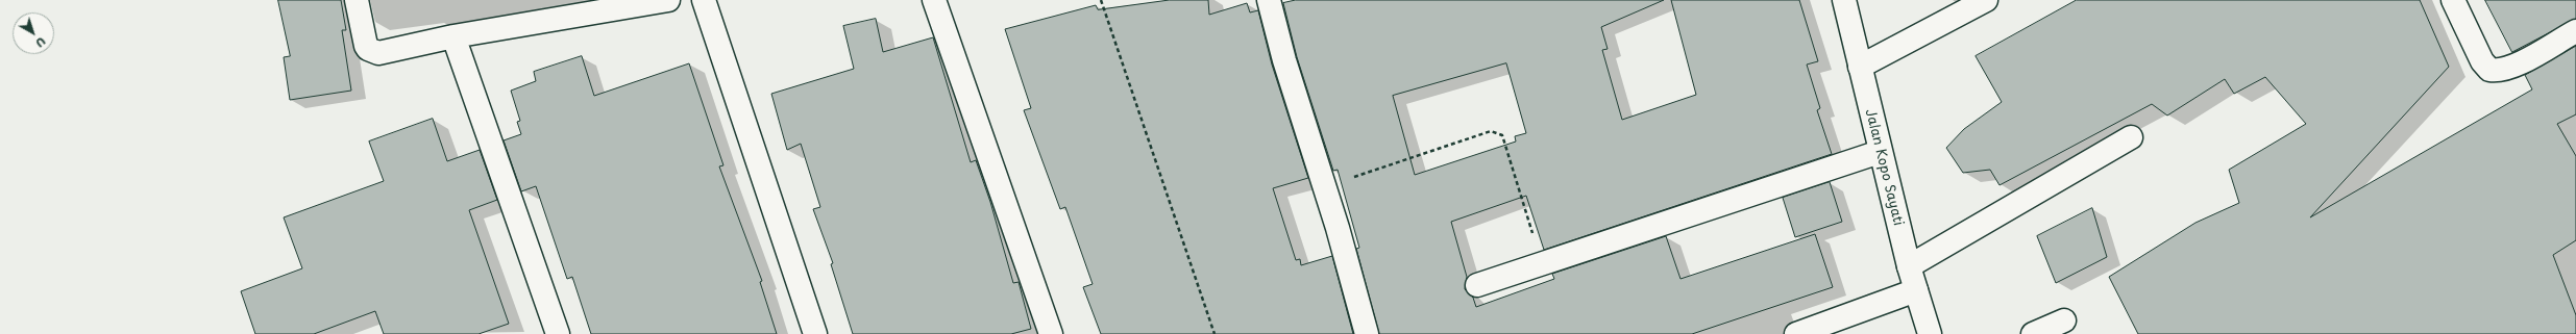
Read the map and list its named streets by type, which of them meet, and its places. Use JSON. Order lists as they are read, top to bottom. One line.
{"streets":{"street":["Jalan Kopo Sayati"]},"north":"bottom right"}
